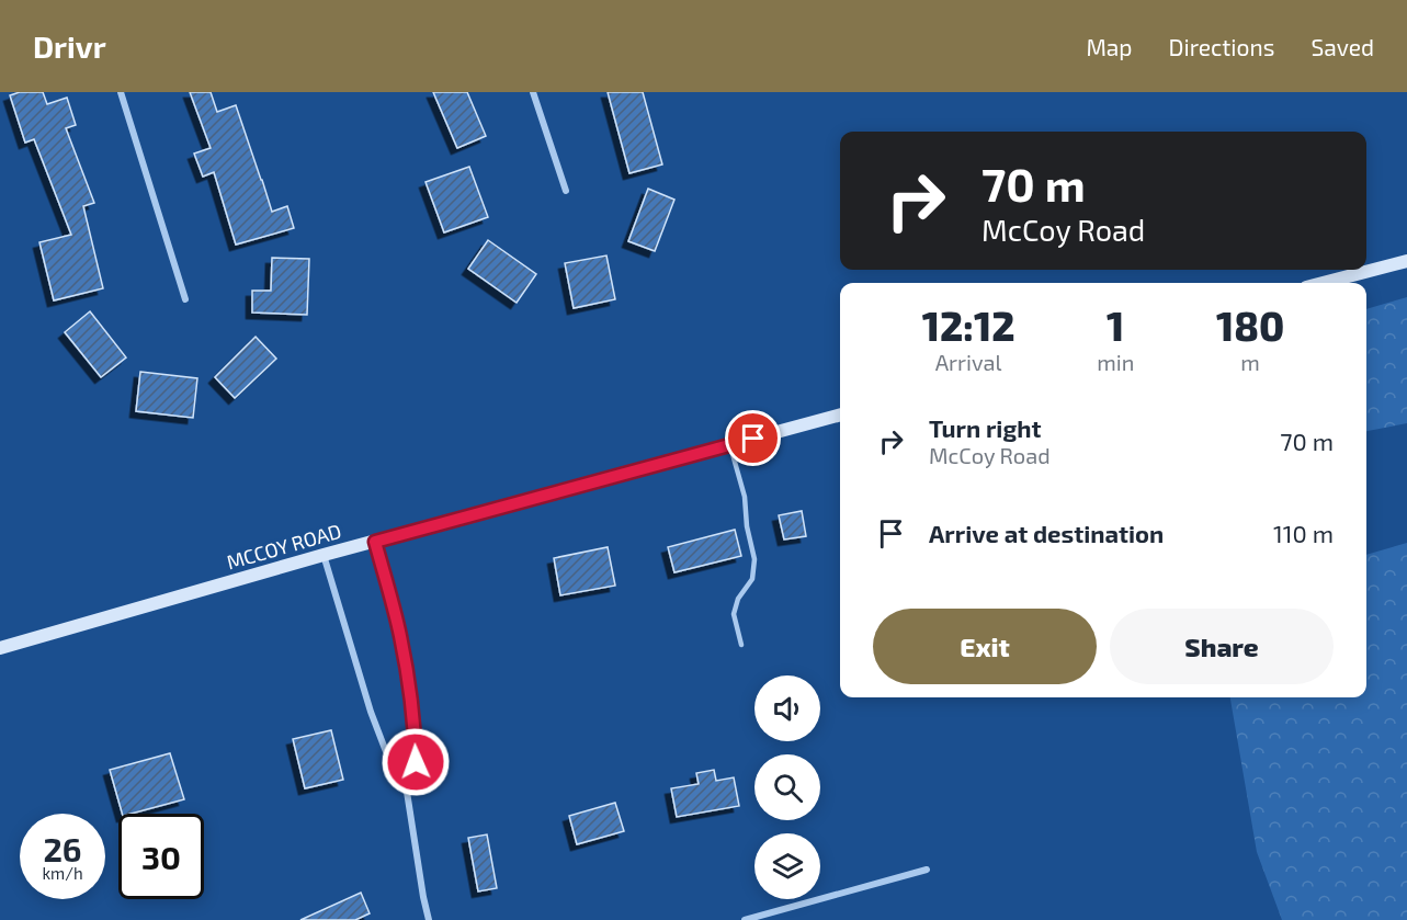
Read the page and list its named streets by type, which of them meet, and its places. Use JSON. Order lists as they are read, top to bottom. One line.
{"streets":{"main road":["MCCOY ROAD"]},"page":{"header":"Drivr","nav":["Map","Directions","Saved"],"turn":["70 m","McCoy Road"],"eta":["12:12","Arrival","1","min","180","m"],"list":[{"name":"Turn right","note":"McCoy Road","value":"70 m"},{"name":"Arrive at destination","value":"110 m"}],"buttons":["Exit","Share"],"speed":"26 km/h","limit":"30"}}
